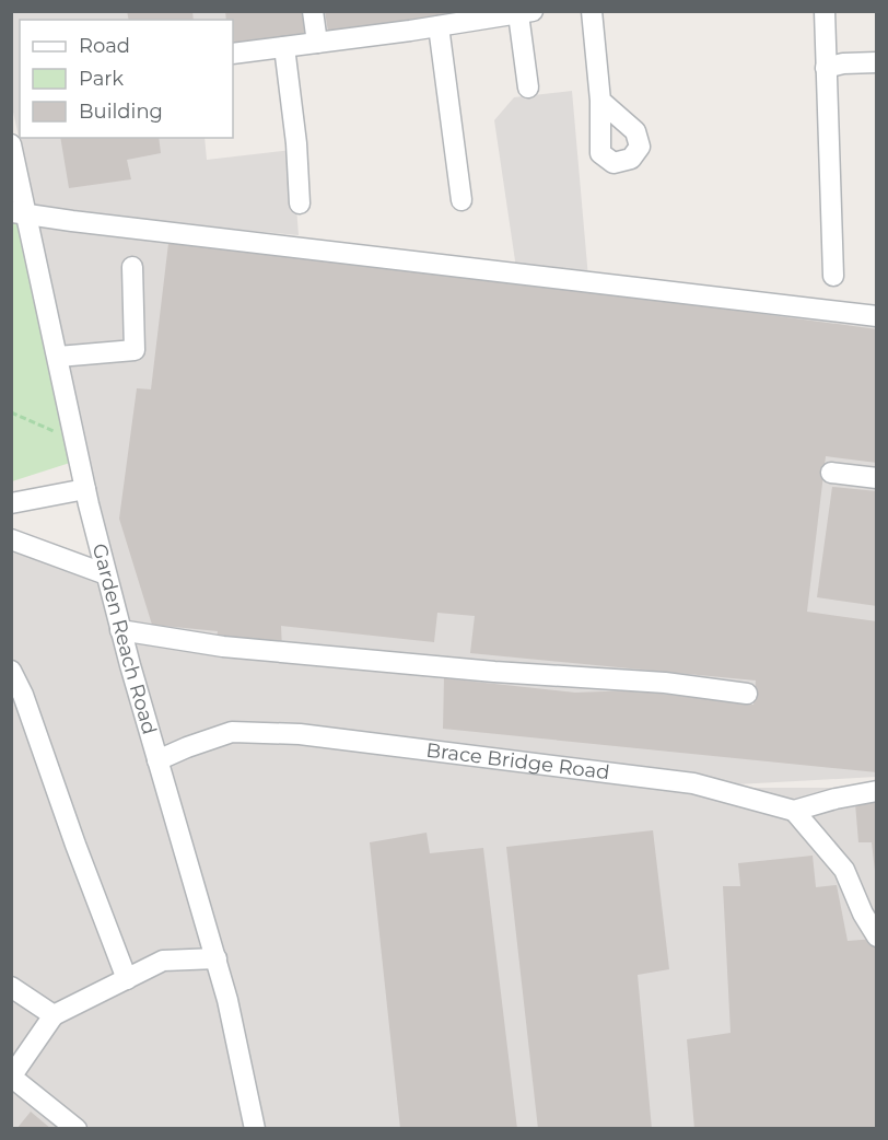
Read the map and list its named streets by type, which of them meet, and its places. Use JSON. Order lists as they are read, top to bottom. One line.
{"streets":{"street":["Garden Reach Road","Brace Bridge Road"]},"crossings":[["Garden Reach Road","Brace Bridge Road"]],"legend":["Road","Park","Building"]}
